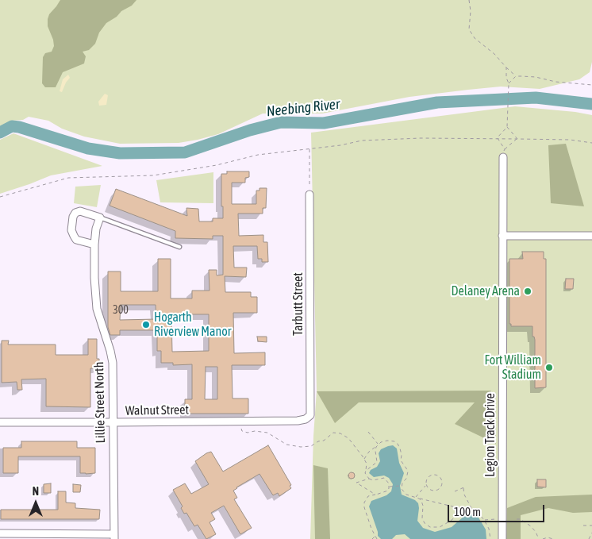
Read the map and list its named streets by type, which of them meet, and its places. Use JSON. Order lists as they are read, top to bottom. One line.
{"streets":{"street":["Tarbutt Street","Lillie Street North","Walnut Street","Legion Track Drive"]},"crossings":[["Tarbutt Street","Walnut Street"],["Lillie Street North","Walnut Street"]],"water":["Neebing River"],"places":["Delaney Arena","Hogarth Riverview Manor","Fort William Stadium"],"house_numbers":["300"],"scale_bar":"100 m","north":"top"}
